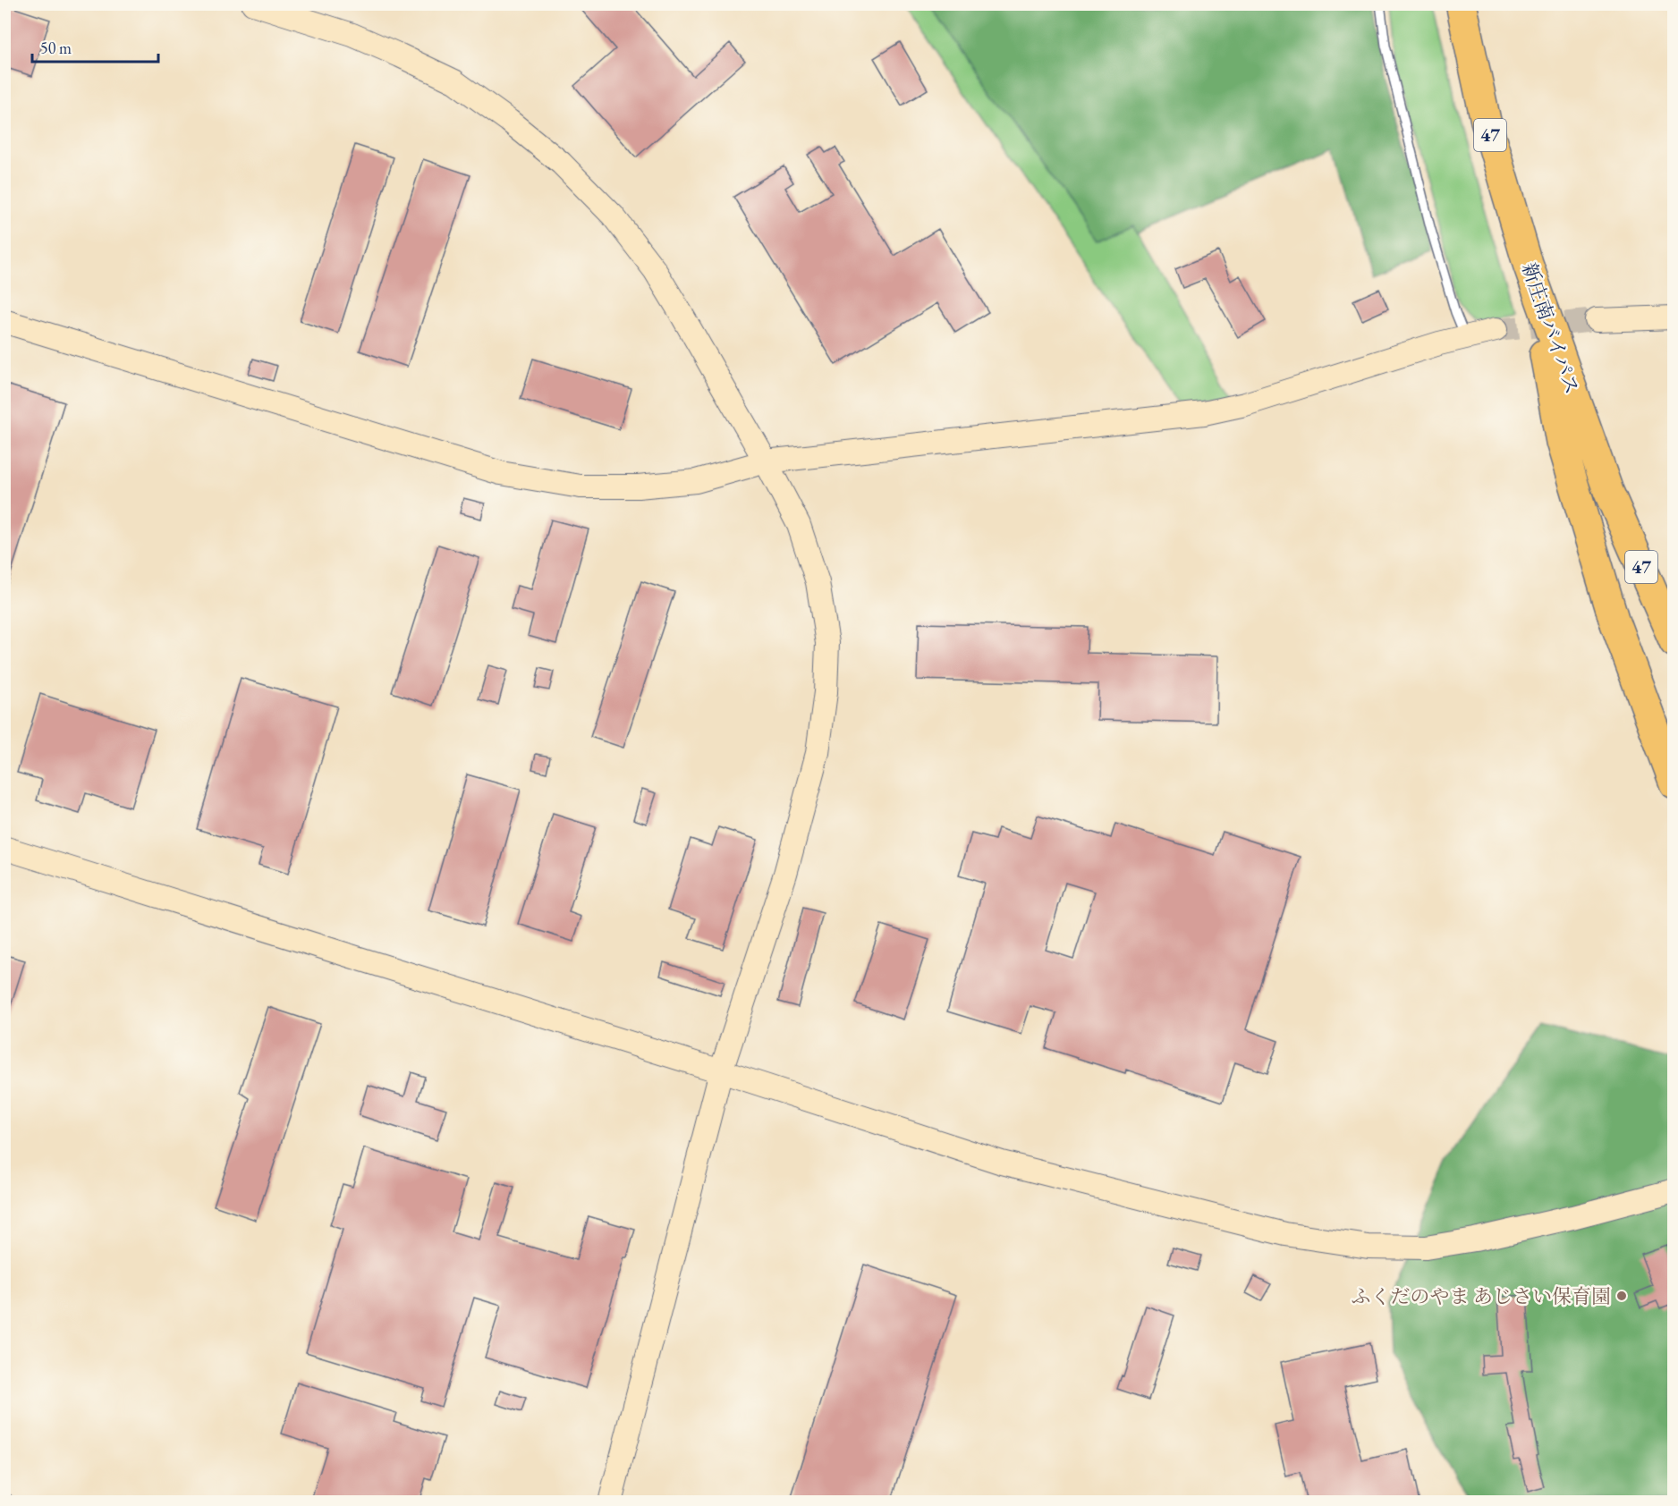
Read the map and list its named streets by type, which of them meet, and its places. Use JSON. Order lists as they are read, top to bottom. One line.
{"streets":{"highway":["47","新庄南バイパス"]},"places":["ふくだのやま あじさい保育園"],"scale_bar":"50 m"}
